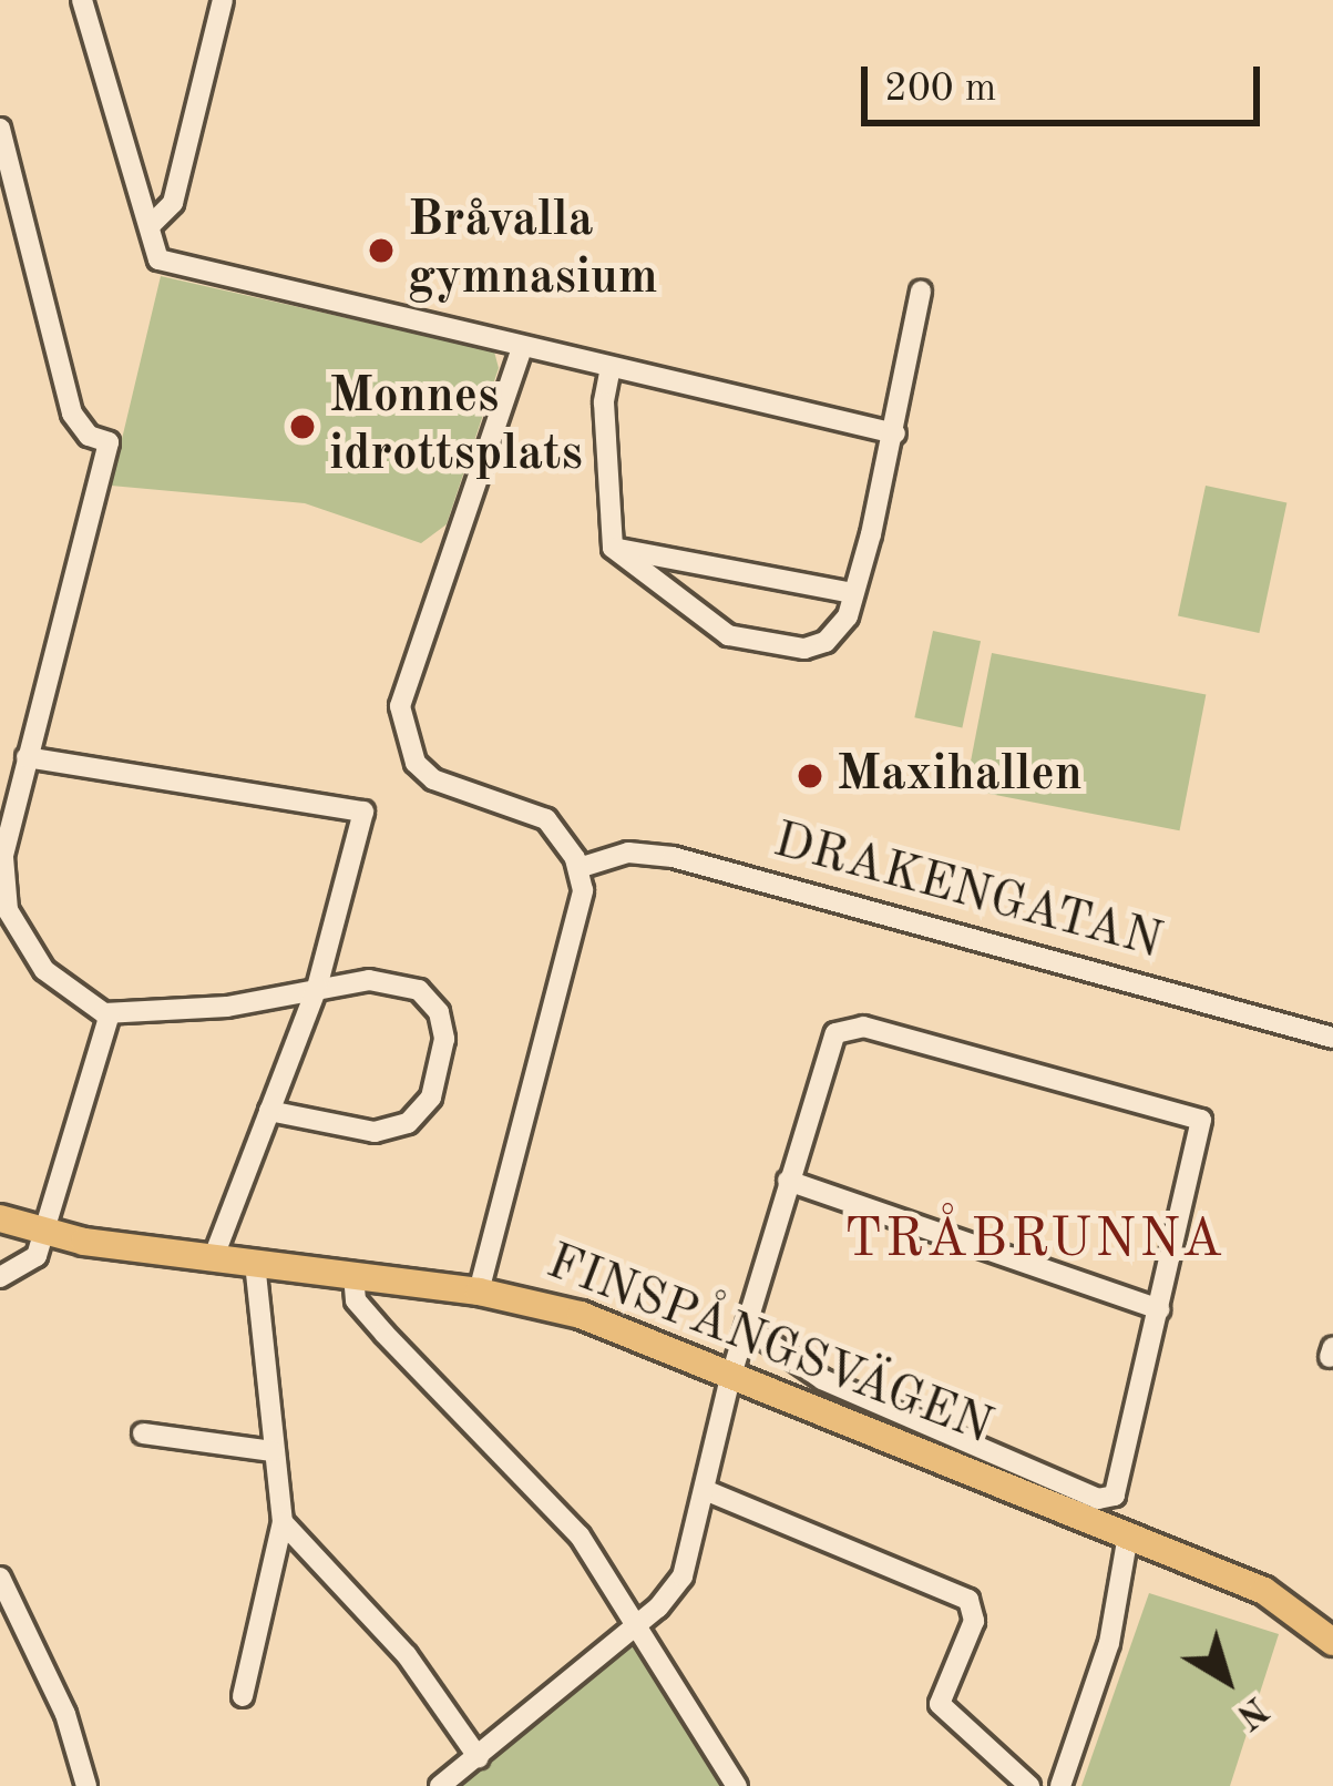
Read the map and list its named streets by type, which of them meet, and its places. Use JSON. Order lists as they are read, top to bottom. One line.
{"streets":{"main road":["FINSPÅNGSVÄGEN"],"street":["DRAKENGATAN"]},"districts":["TRÅBRUNNA"],"places":["Bråvalla gymnasium","Monnes idrottsplats","Maxihallen"],"scale_bar":"200 m","north":"bottom right"}
